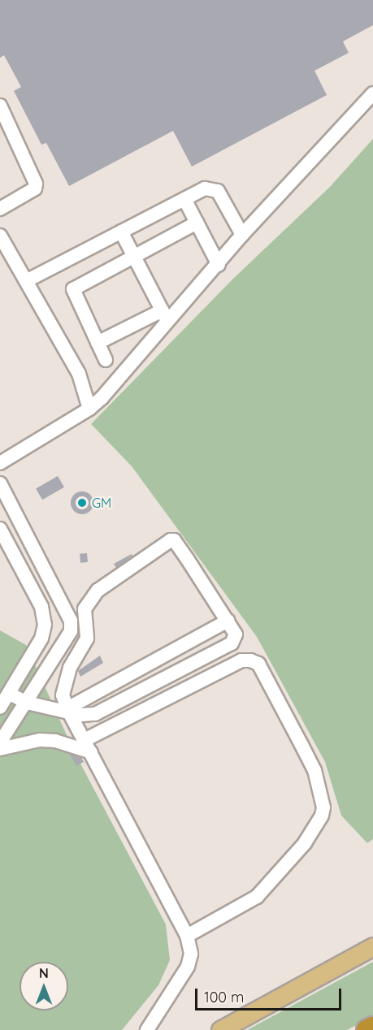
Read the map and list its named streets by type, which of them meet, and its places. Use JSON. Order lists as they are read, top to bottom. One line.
{"places":["GM"],"scale_bar":"100 m","north":"top"}
